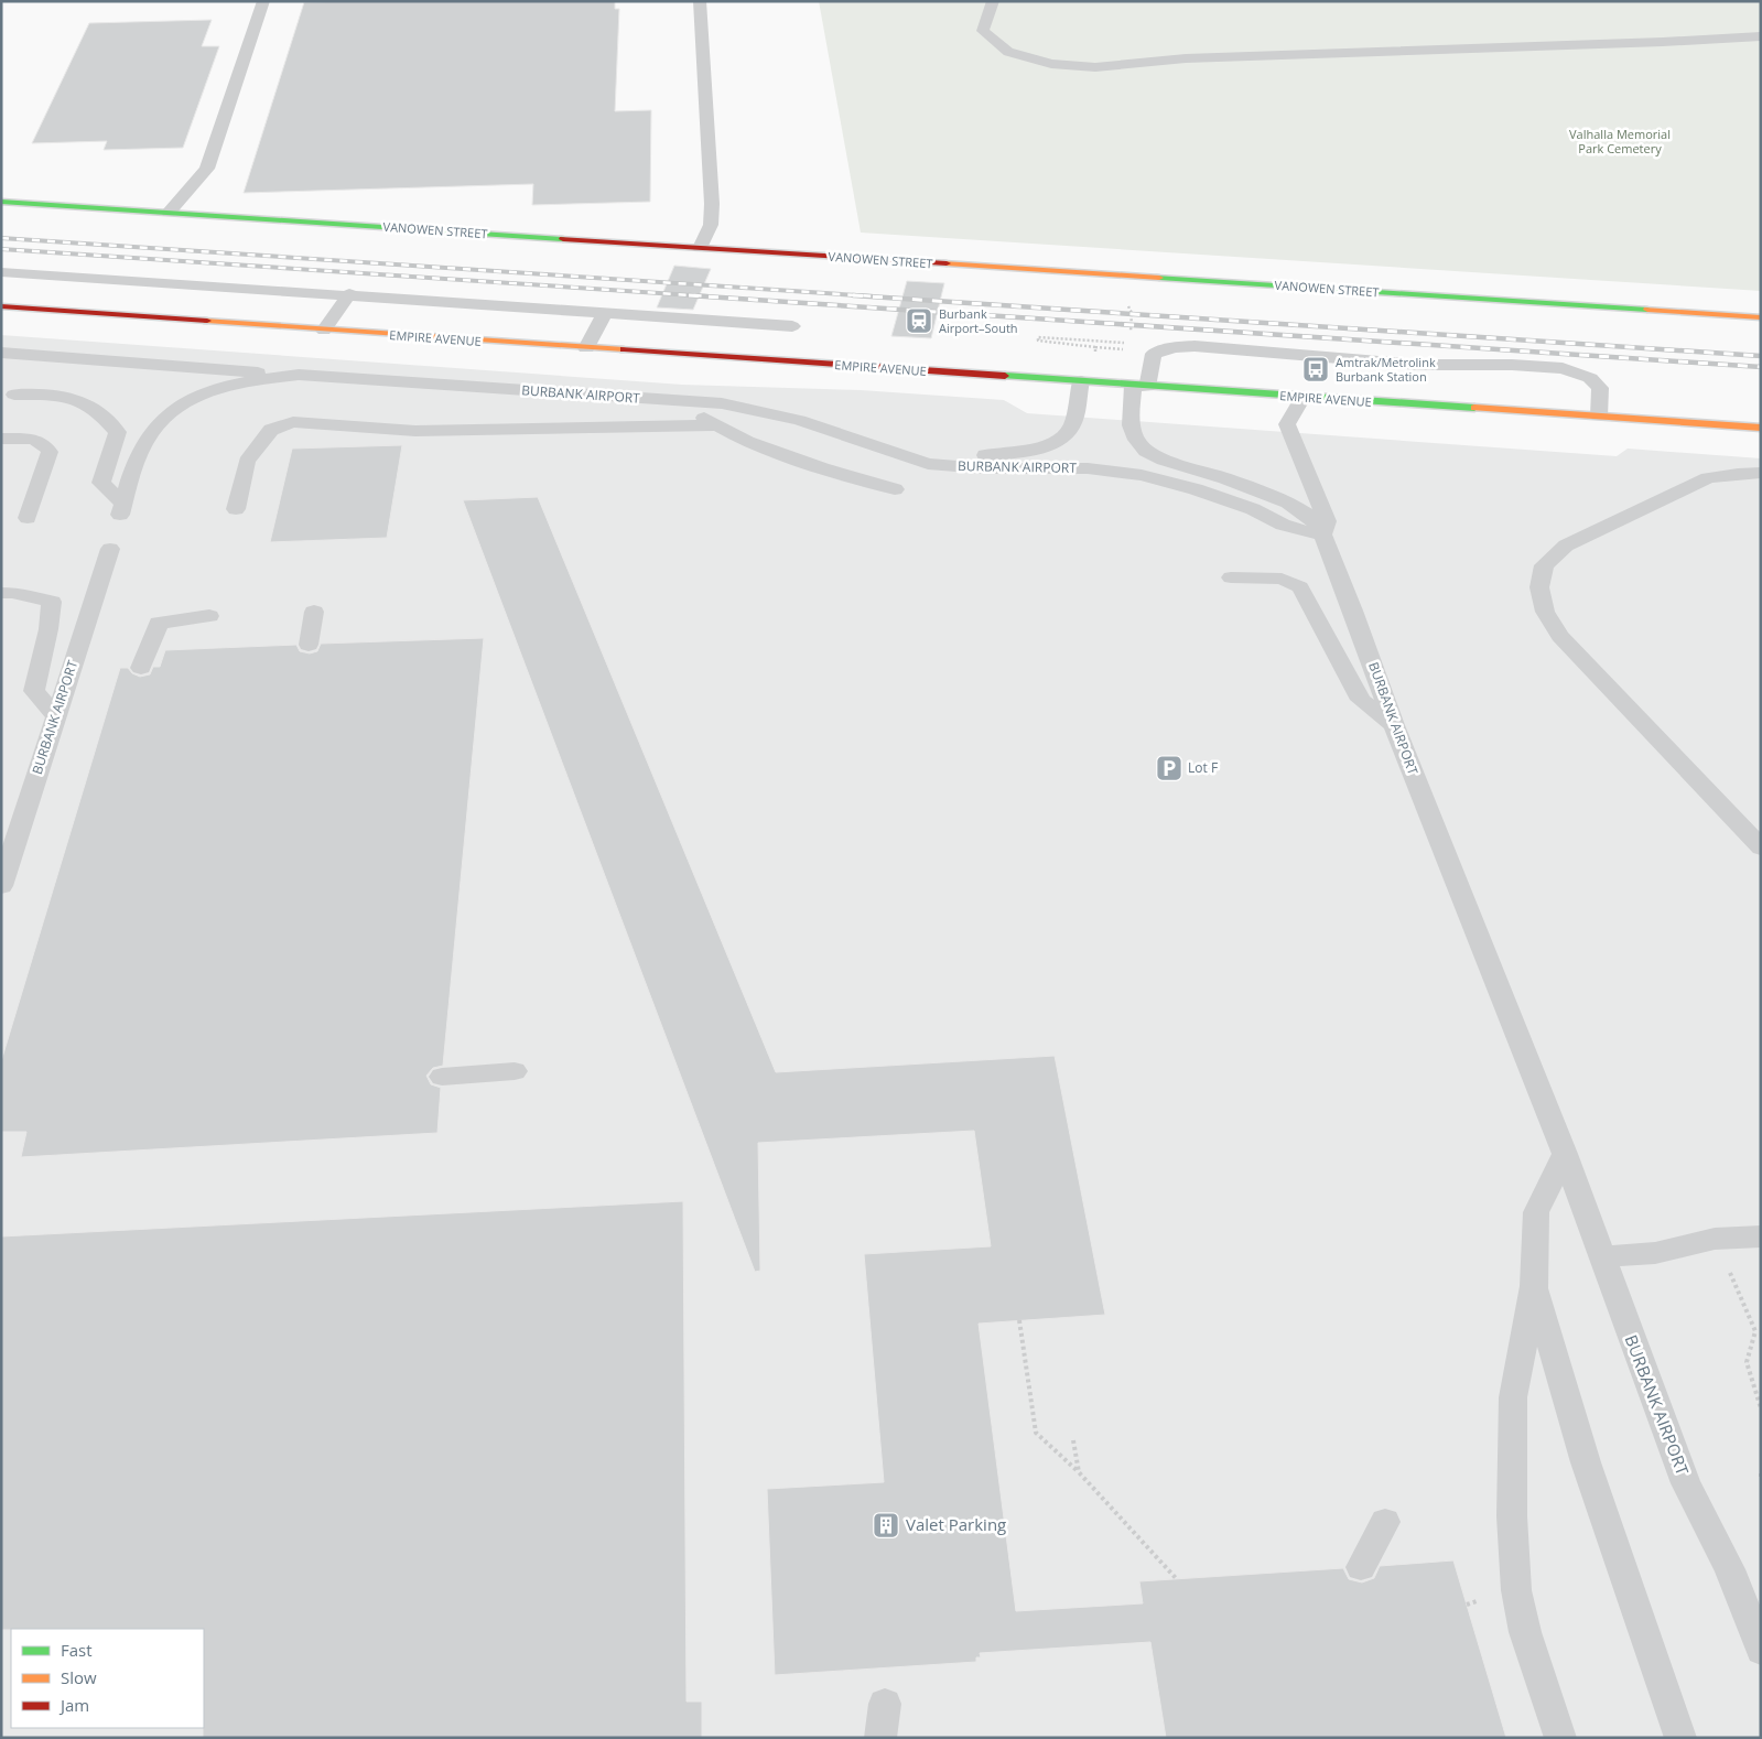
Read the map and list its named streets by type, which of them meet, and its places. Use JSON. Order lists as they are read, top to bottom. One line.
{"streets":{"main road":["VANOWEN STREET","EMPIRE AVENUE"],"lane":["BURBANK AIRPORT"]},"parks":["Valhalla Memorial Park Cemetery"],"places":{"station":["Burbank Airport–South"],"bus stop":["Amtrak/Metrolink Burbank Station"],"parking":["Lot F"],"building":["Valet Parking"]},"legend":["Fast","Slow","Jam"]}
